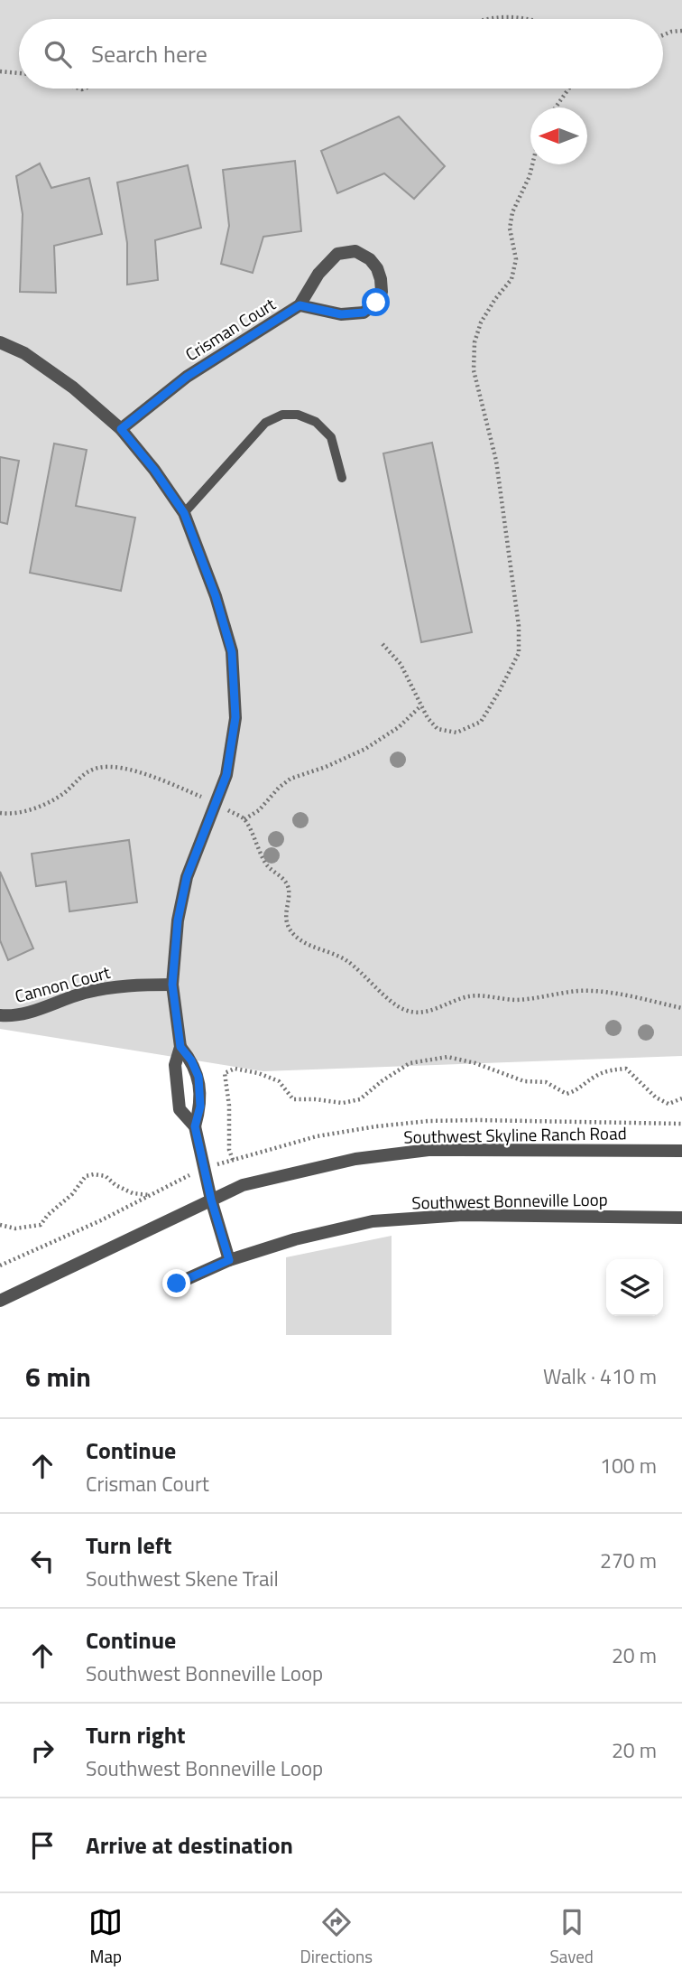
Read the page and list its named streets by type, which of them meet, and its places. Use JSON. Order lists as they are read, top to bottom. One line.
{"streets":{"street":["Crisman Court","Cannon Court","Southwest Skyline Ranch Road","Southwest Bonneville Loop"]},"north":"left","page":{"search":"Search here","heading":["6 min","Walk · 410 m"],"list":[["Continue","Crisman Court","100 m"],["Turn left","Southwest Skene Trail","270 m"],["Continue","Southwest Bonneville Loop","20 m"],["Turn right","Southwest Bonneville Loop","20 m"],"Arrive at destination"],"nav":["Map","Directions","Saved"]}}
